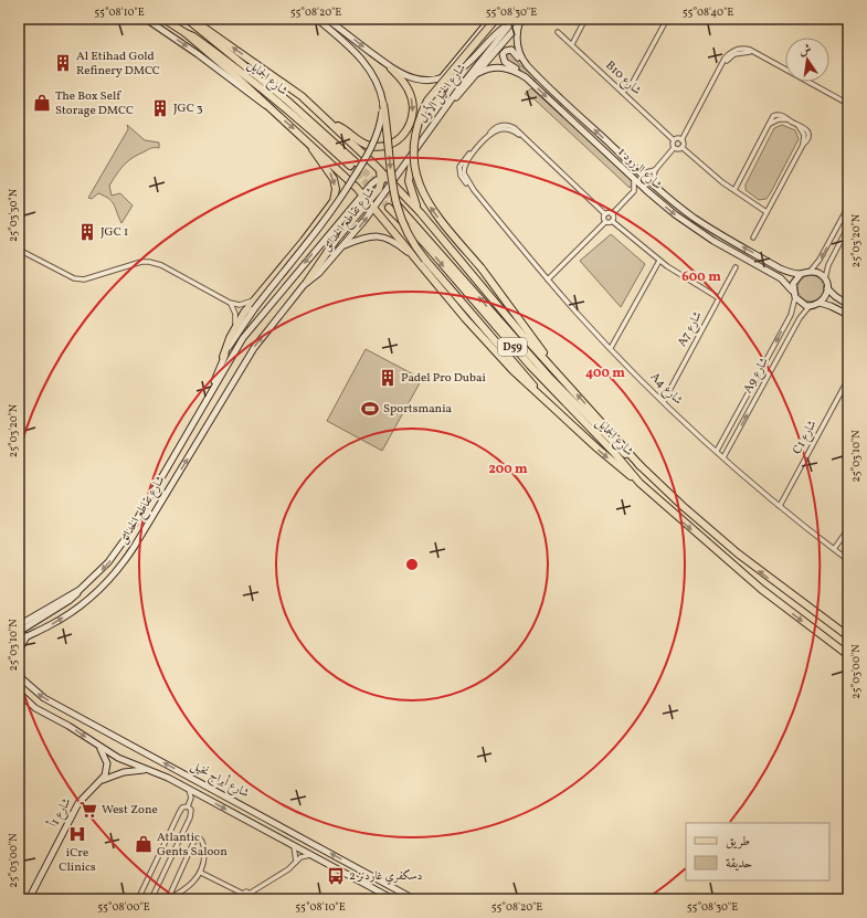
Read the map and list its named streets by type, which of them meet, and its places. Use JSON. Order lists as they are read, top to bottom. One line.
{"streets":{"main road":["شارع الجمايل","شارع الخيل الأول","شارع الورود 1","شارع تقاطع الحدائق","D59","شارع أبراج نخيل","شارع 1أ"],"street":["B10 شارع","A7 شارع","A9 شارع","A4 شارع","C1 شارع"]},"crossings":[["شارع الخيل الأول","شارع الورود 1"],["شارع الخيل الأول","شارع تقاطع الحدائق"],["شارع الورود 1","A9 شارع"],["A7 شارع","A4 شارع"],["A9 شارع","A4 شارع"],["A4 شارع","C1 شارع"],["شارع أبراج نخيل","شارع 1أ"]],"places":{"building":["Al Etihad Gold Refinery DMCC","JGC 3","JGC 1","Padel Pro Dubai"],"shop":["The Box Self Storage DMCC","Atlantic Gents Saloon"],"sports":["Sportsmania"],"supermarket":["West Zone"],"hospital":["iCre Clinics"],"bus stop":["دسكفري غاردنز 2"]},"legend":["طريق","حديقة"],"north":"top","coordinates":["55°08'10\"E","55°08'20\"E","55°08'30\"E","55°08'40\"E","25°03'30\"N","25°03'20\"N","25°03'10\"N","25°03'00\"N","55°08'00\"E"],"rings":["600 m","400 m","200 m"]}
